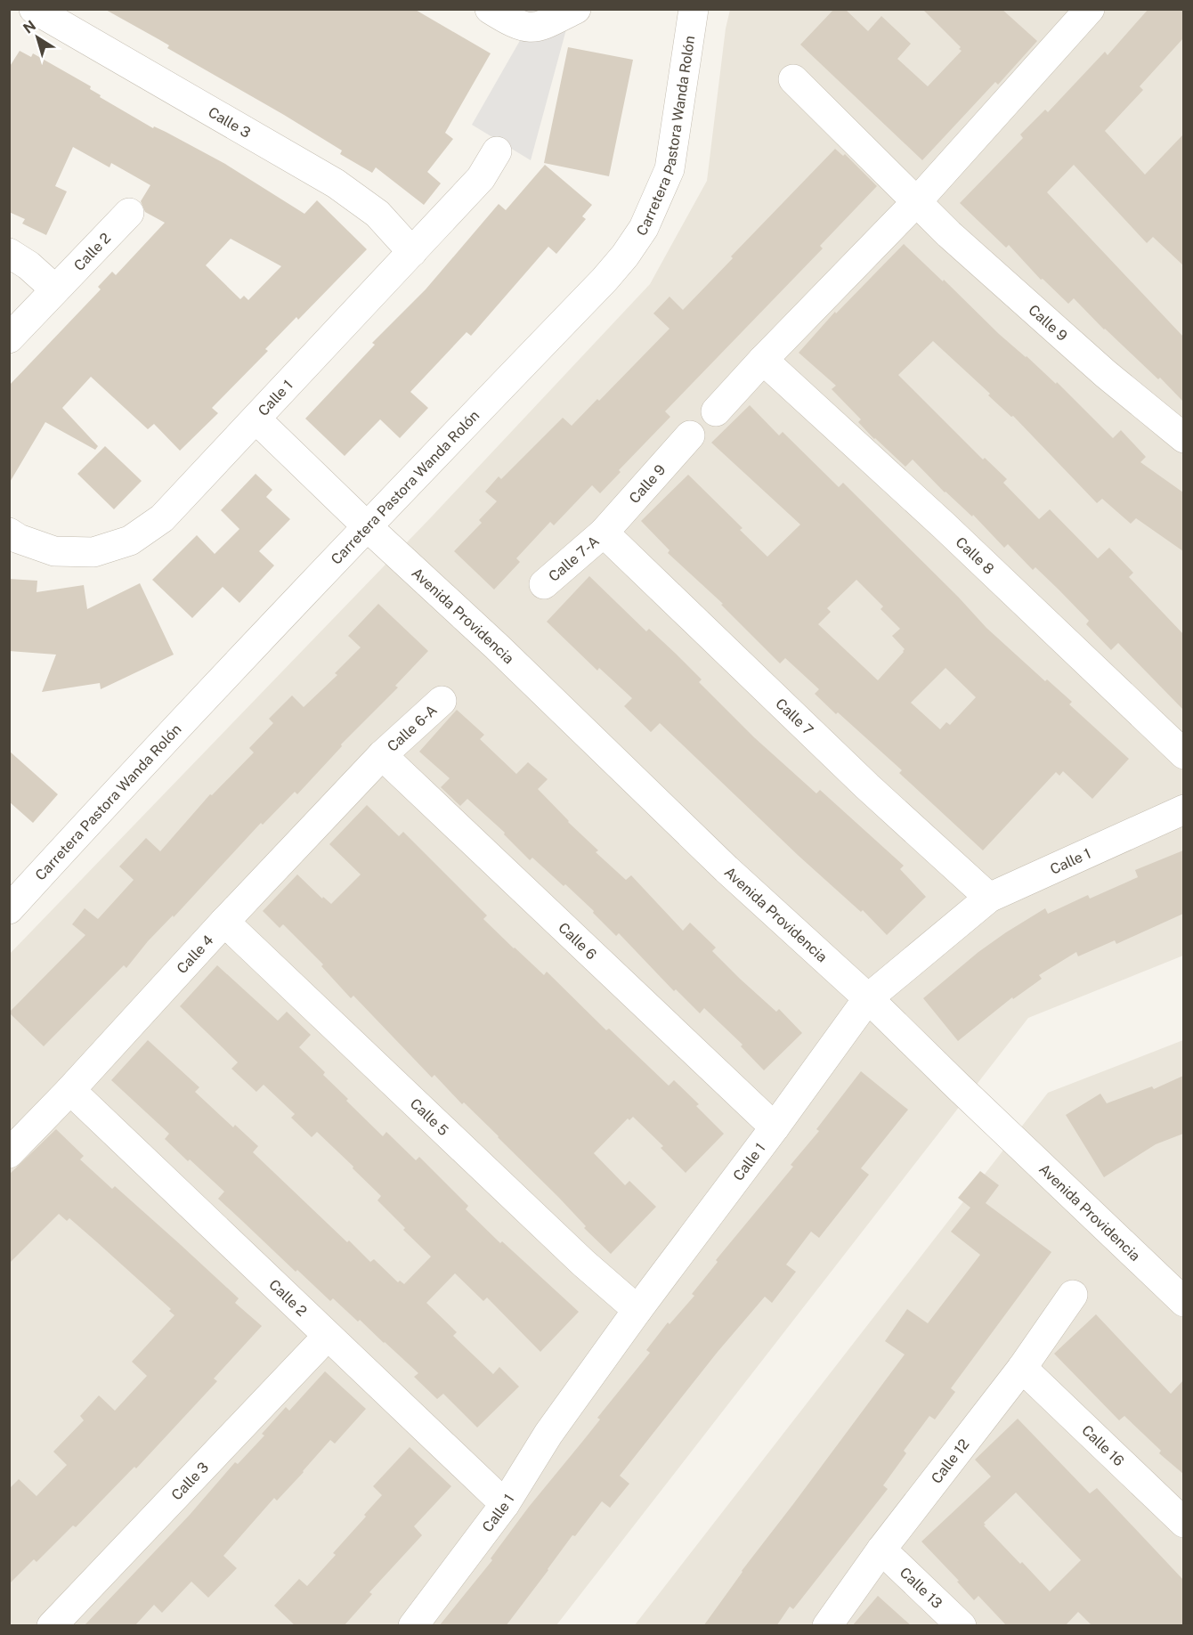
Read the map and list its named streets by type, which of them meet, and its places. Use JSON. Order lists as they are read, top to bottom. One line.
{"streets":{"street":["Calle 3","Carretera Pastora Wanda Rolón","Calle 2","Calle 9","Calle 1","Calle 8","Calle 7-A","Avenida Providencia","Calle 7","Calle 6-A","Calle 6","Calle 4","Calle 5","Calle 16","Calle 12","Calle 13"]},"crossings":[["Calle 3","Calle 2"],["Calle 3","Calle 1"],["Carretera Pastora Wanda Rolón","Avenida Providencia"],["Calle 2","Calle 1"],["Calle 2","Calle 4"],["Calle 9","Calle 7-A"],["Calle 9","Calle 7"],["Calle 1","Avenida Providencia"],["Calle 1","Calle 7"],["Calle 1","Calle 6"],["Calle 1","Calle 5"],["Calle 7-A","Calle 7"],["Calle 6-A","Calle 6"],["Calle 6-A","Calle 4"],["Calle 6","Calle 4"],["Calle 4","Calle 5"],["Calle 16","Calle 12"],["Calle 12","Calle 13"]],"north":"top left"}
